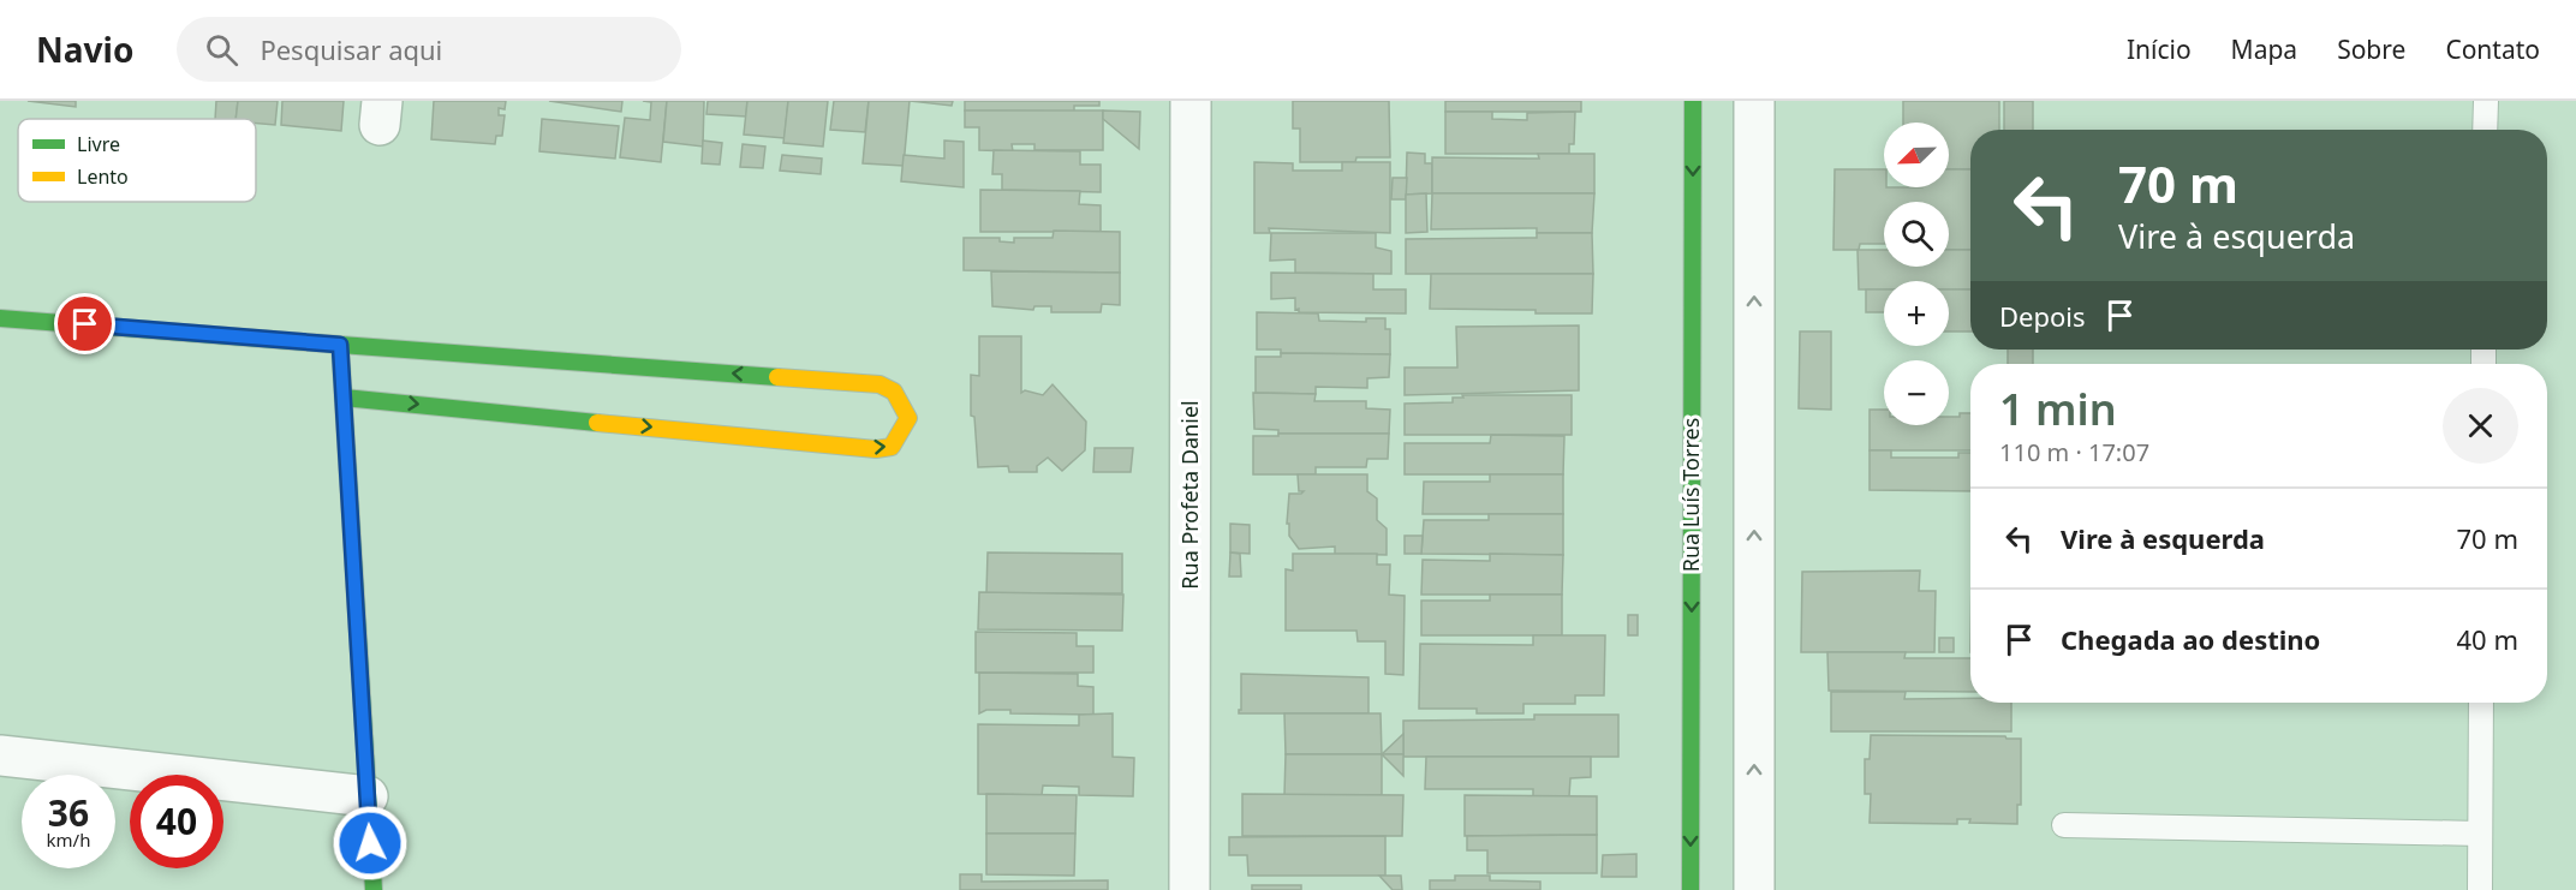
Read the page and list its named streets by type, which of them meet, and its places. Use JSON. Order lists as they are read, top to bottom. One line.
{"streets":{"street":["Rua Profeta Daniel","Rua Luís Torres"]},"legend":["Livre","Lento"],"north":"bottom left","page":{"header":"Navio","search":"Pesquisar aqui","nav":["Início","Mapa","Sobre","Contato"],"map_buttons":["+","−"],"turn":["70 m","Vire à esquerda"],"then":"Depois","heading":["1 min","110 m · 17:07"],"list":[{"name":"Vire à esquerda","value":"70 m"},{"name":"Chegada ao destino","value":"40 m"}],"speed":"36 km/h","limit":"40"}}
